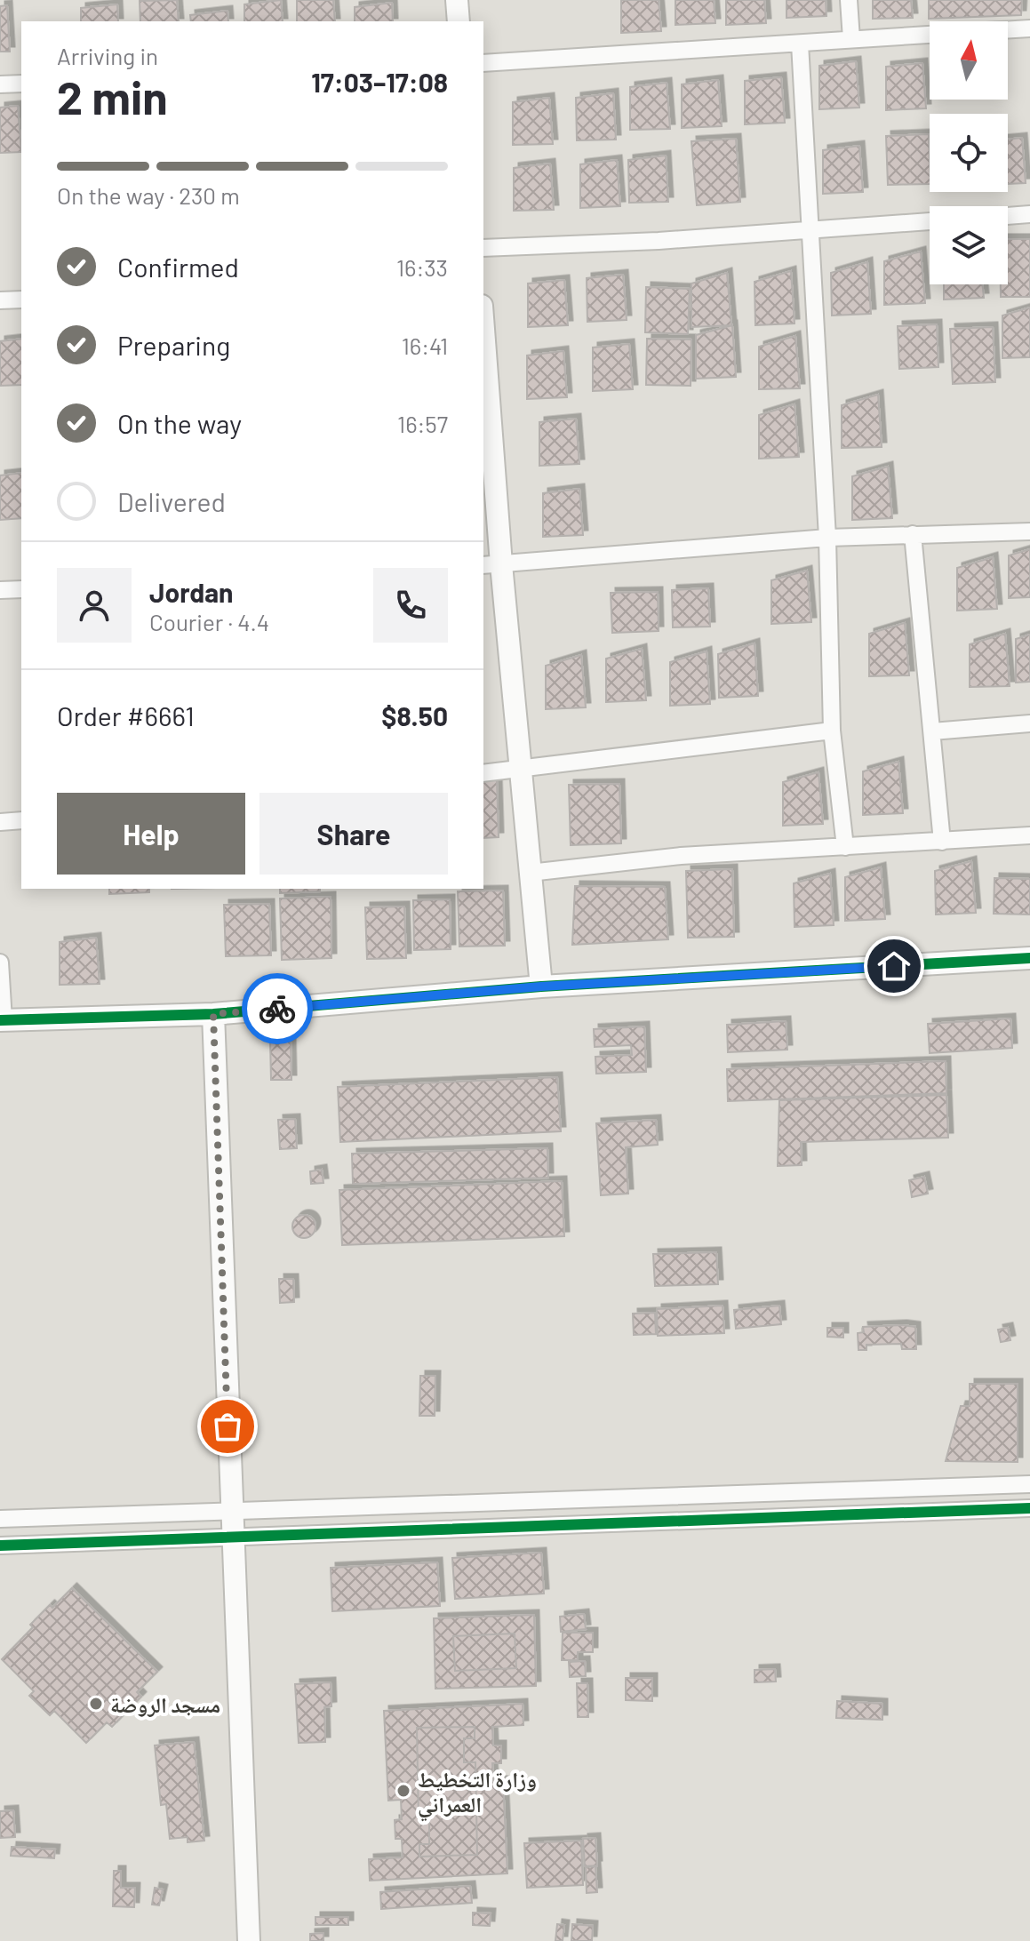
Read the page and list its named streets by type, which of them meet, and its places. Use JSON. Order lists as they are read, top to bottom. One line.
{"places":["مسجد الروضة","وزارة التخطيط العمراني"],"north":"top","page":{"heading":["2 min","Arriving in","17:03–17:08"],"panel":["Jordan","Courier · 4.4","Order #6661","$8.50"],"bar":"On the way · 230 m","list":[["Confirmed","16:33"],["Preparing","16:41"],["On the way","16:57"],"Delivered"],"buttons":["Help","Share"]}}
